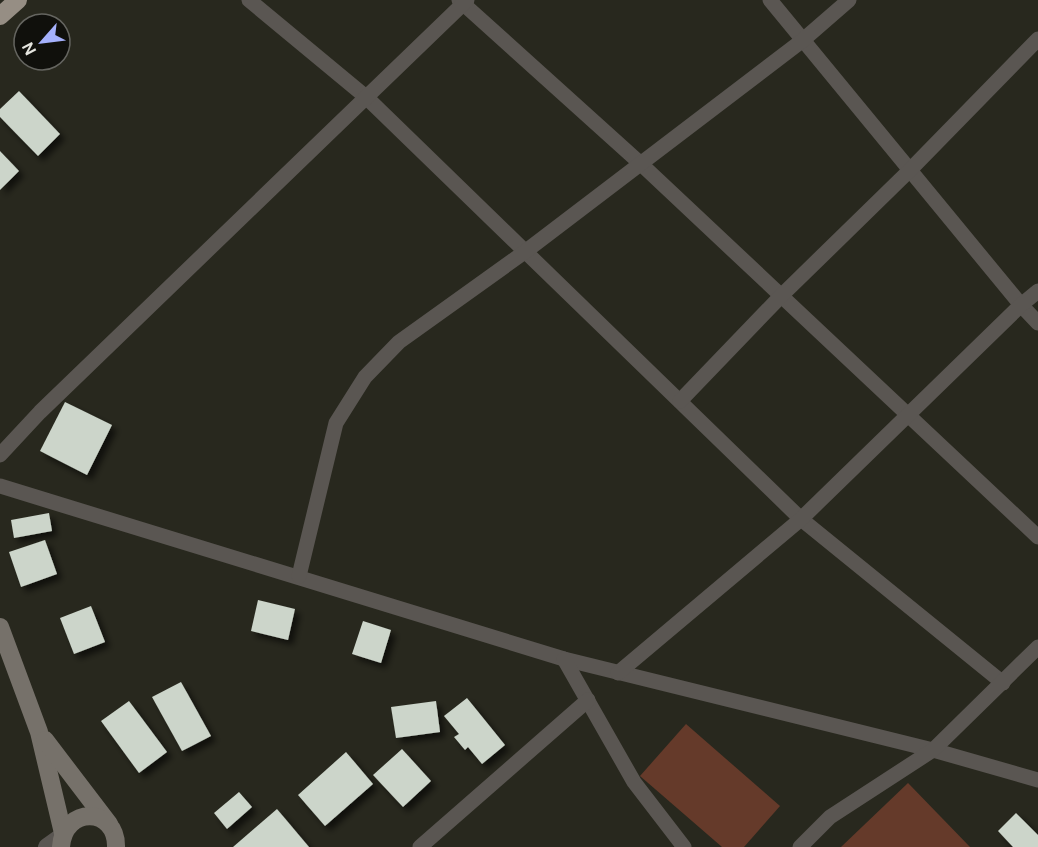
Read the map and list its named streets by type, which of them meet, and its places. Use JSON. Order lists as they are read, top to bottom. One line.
{"north":"bottom left"}
